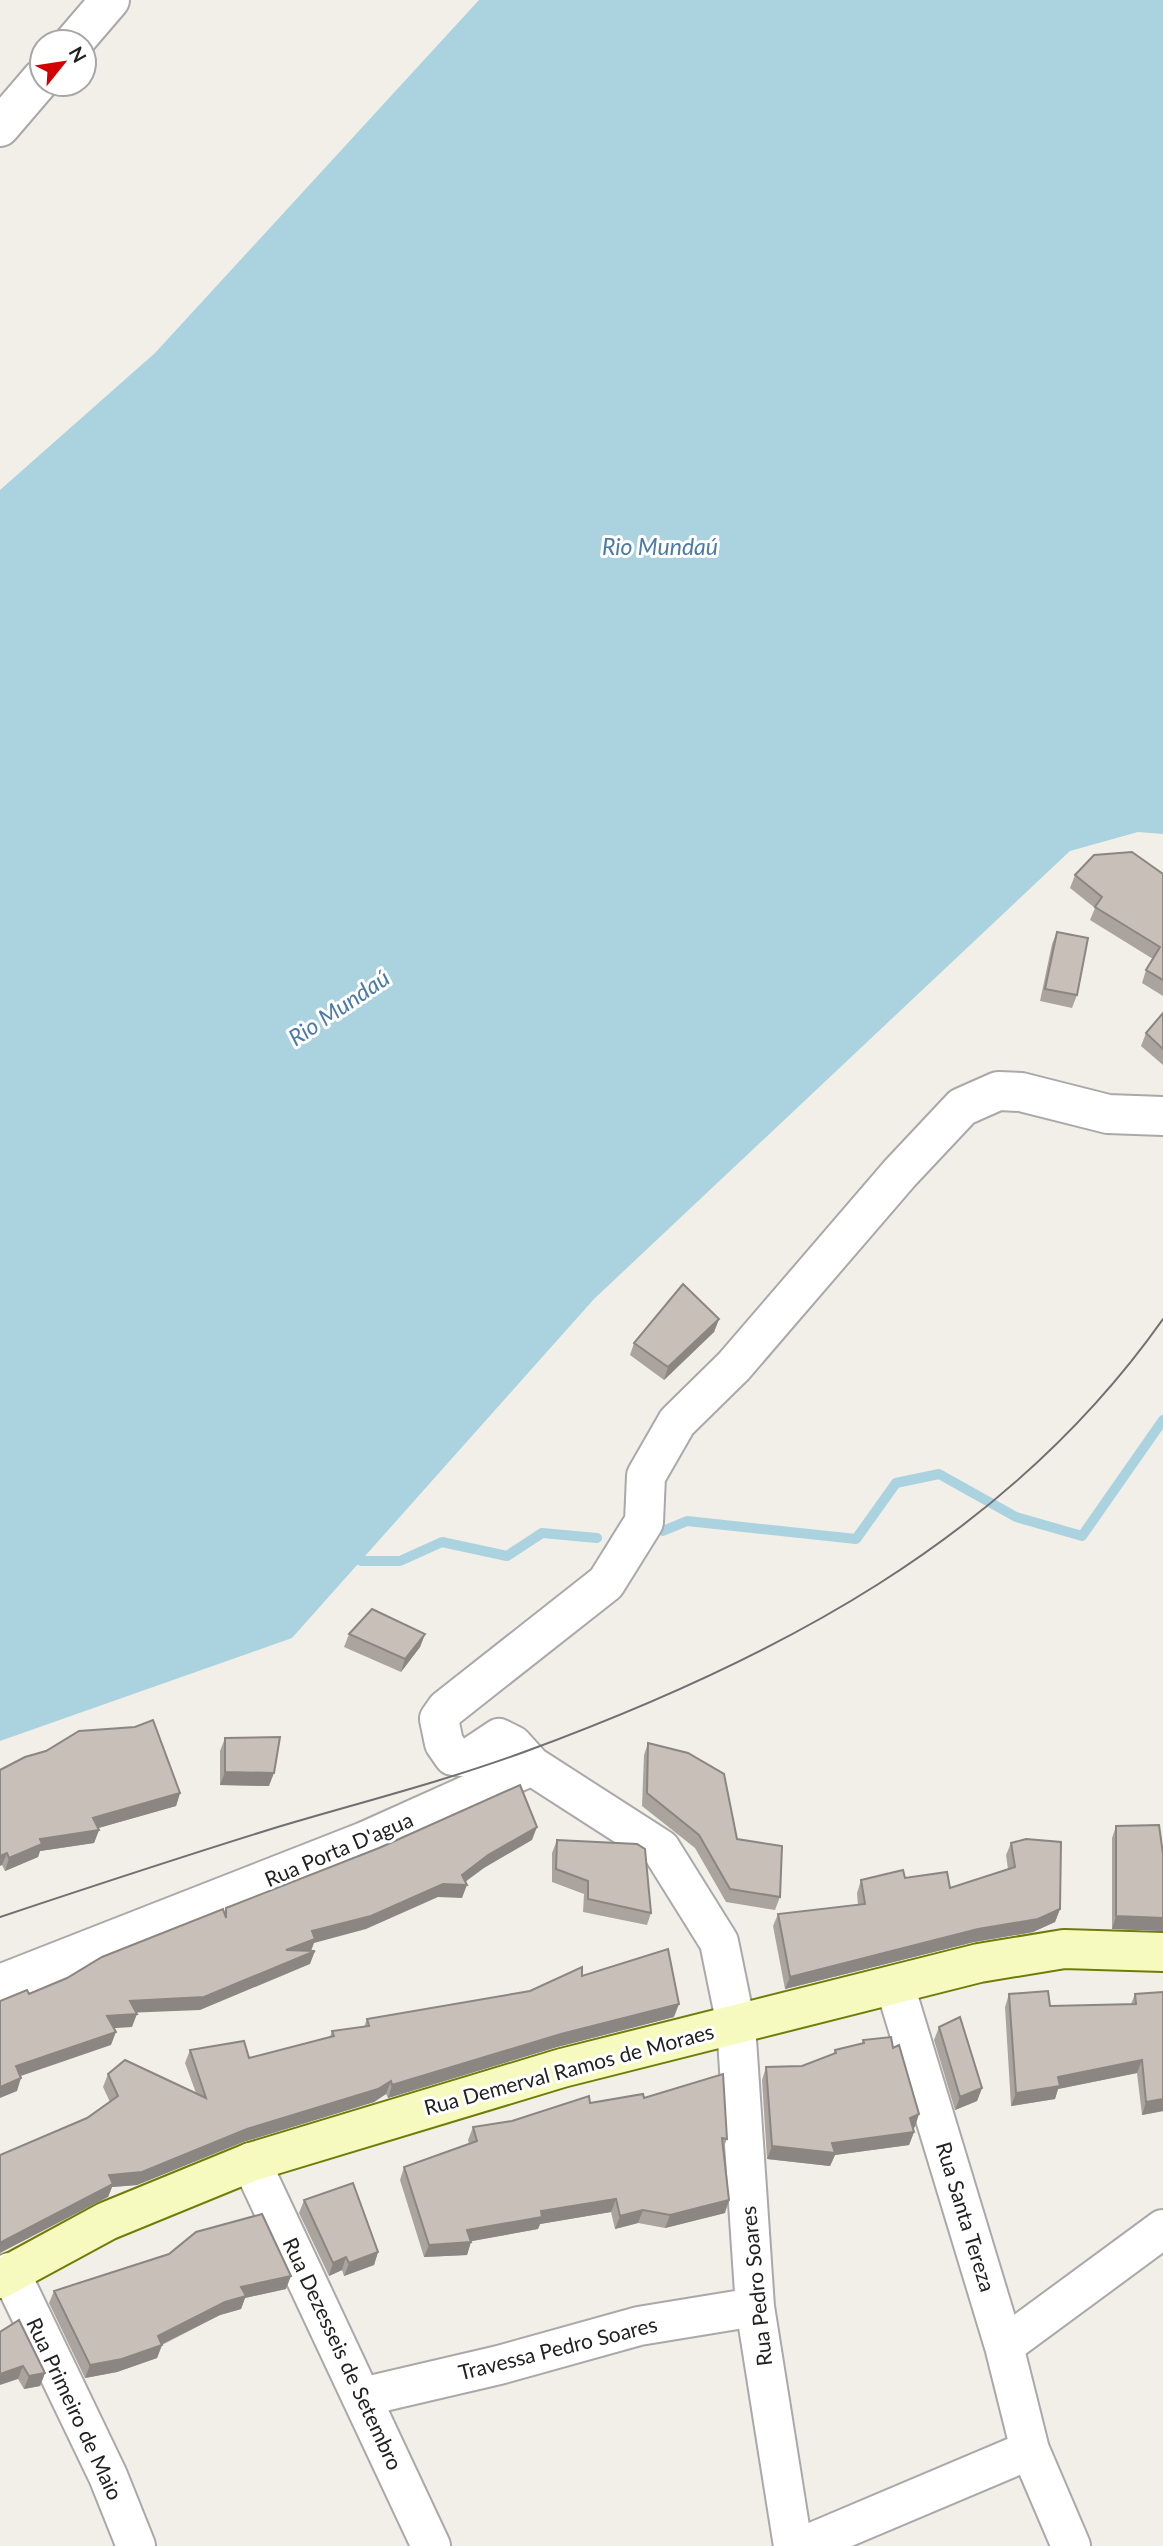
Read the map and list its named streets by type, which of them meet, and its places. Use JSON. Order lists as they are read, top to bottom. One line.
{"streets":{"street":["Rua Porta D'agua","Rua Demerval Ramos de Moraes","Rua Santa Tereza","Rua Pedro Soares","Travessa Pedro Soares","Rua Dezesseis de Setembro","Rua Primeiro de Maio"]},"crossings":[["Rua Porta D'agua","Rua Pedro Soares"],["Rua Demerval Ramos de Moraes","Rua Santa Tereza"],["Rua Demerval Ramos de Moraes","Rua Pedro Soares"],["Rua Demerval Ramos de Moraes","Rua Dezesseis de Setembro"],["Rua Demerval Ramos de Moraes","Rua Primeiro de Maio"],["Rua Pedro Soares","Travessa Pedro Soares"],["Travessa Pedro Soares","Rua Dezesseis de Setembro"]],"water":["Rio Mundaú"],"north":"top right"}
